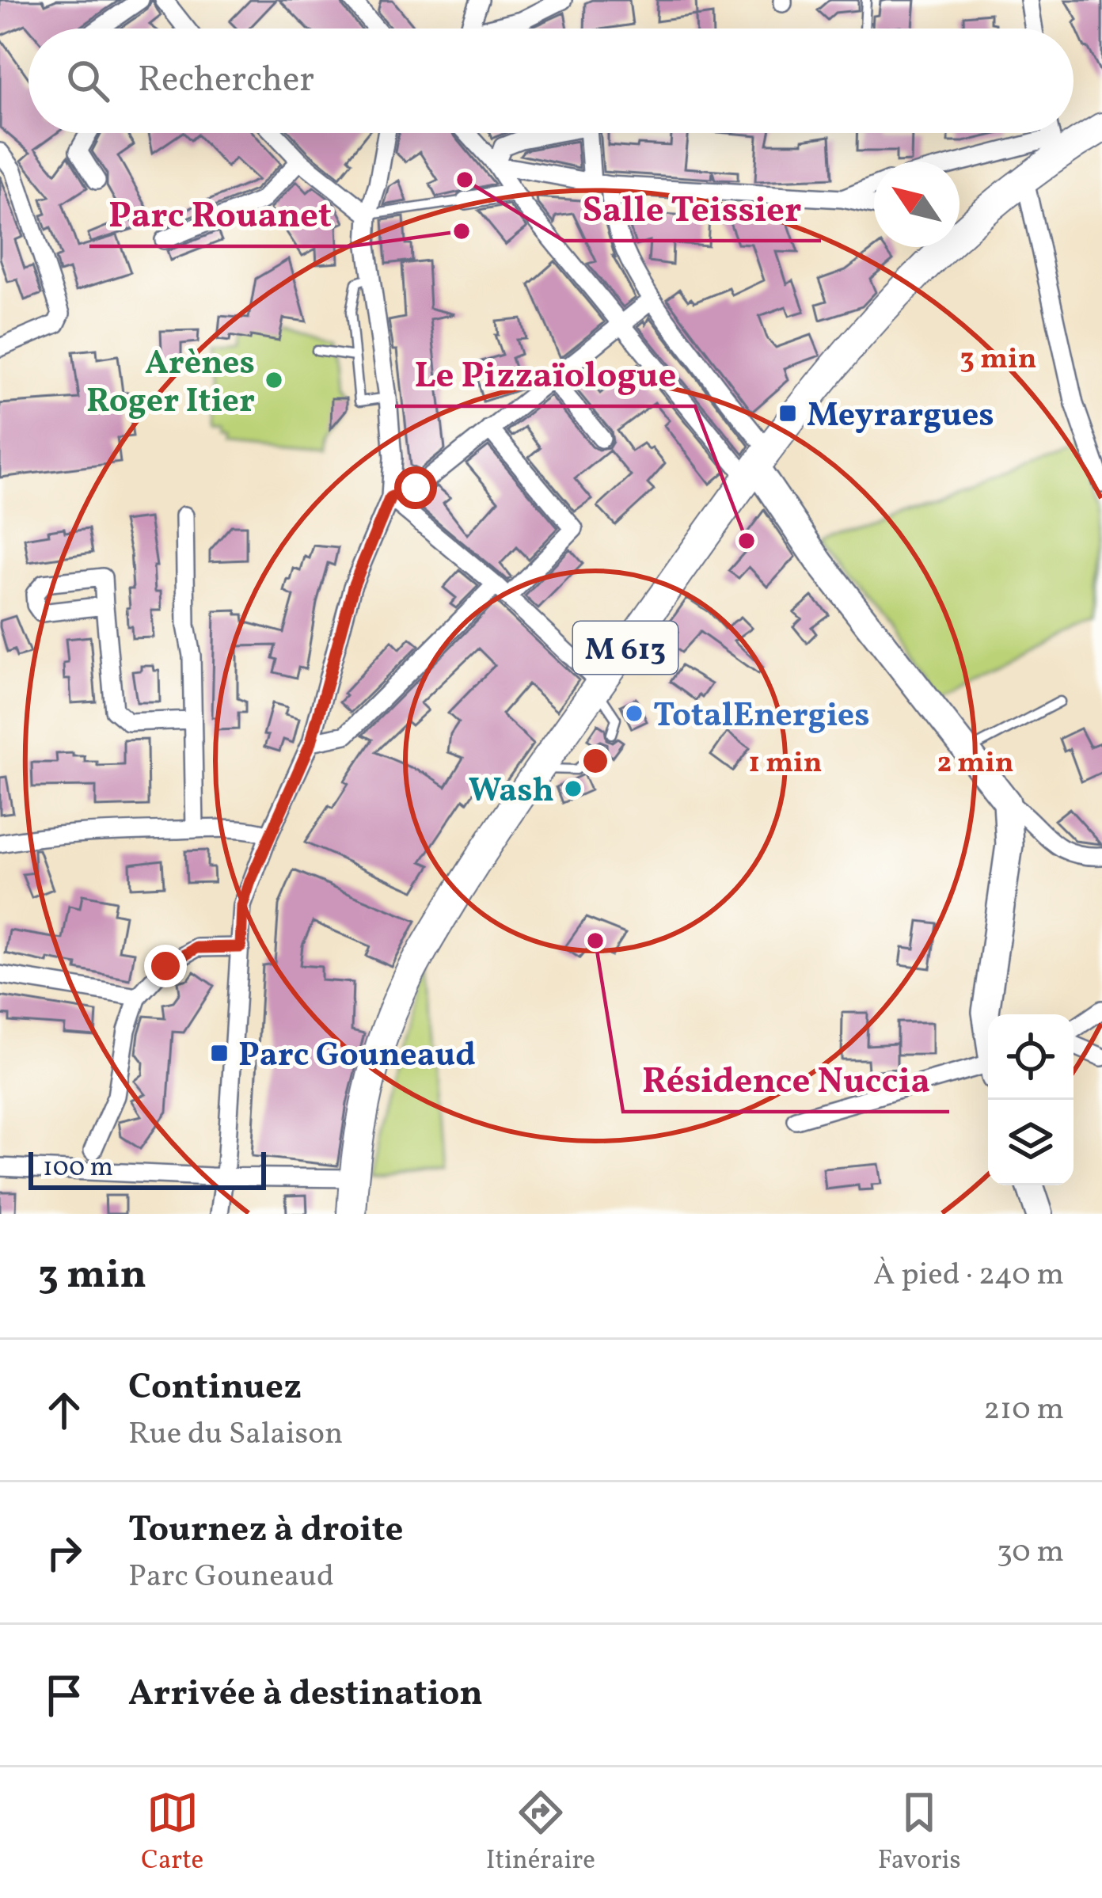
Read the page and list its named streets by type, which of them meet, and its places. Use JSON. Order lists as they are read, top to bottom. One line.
{"streets":{"main road":["M 613"]},"places":{"other":["Salle Teissier","Parc Rouanet","Arènes Roger Itier","Le Pizzaïologue","TotalEnergies","Wash","Résidence Nuccia"],"transit":["Meyrargues","Parc Gouneaud"]},"scale_bar":"100 m","north":"top left","page":{"search":"Rechercher","scale":"100 m","heading":["3 min","À pied · 240 m"],"list":[["Continuez","Rue du Salaison","210 m"],["Tournez à droite","Parc Gouneaud","30 m"],"Arrivée à destination"],"nav":["Carte","Itinéraire","Favoris"]},"rings":["3 min","1 min","2 min"]}
